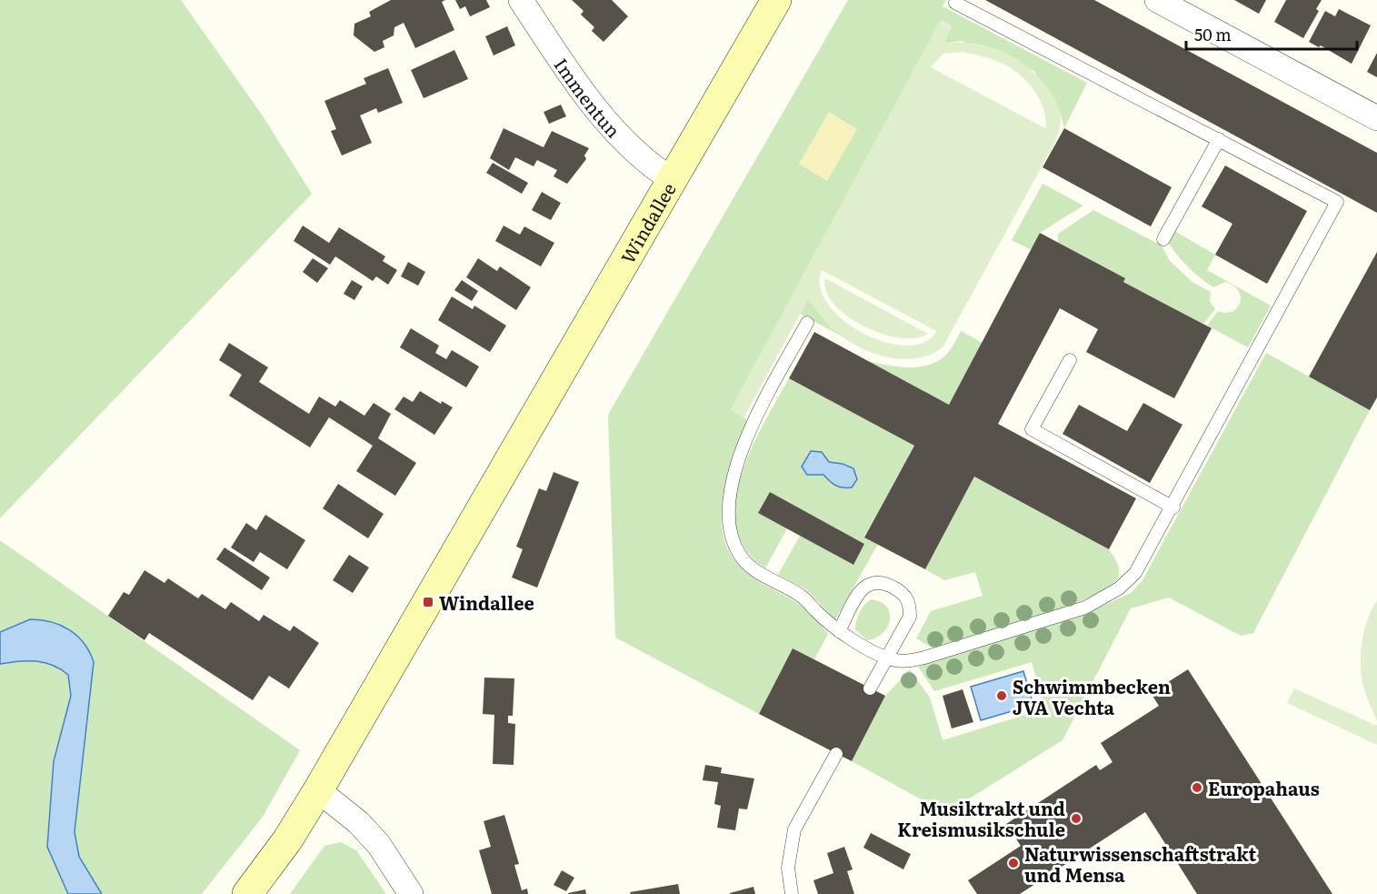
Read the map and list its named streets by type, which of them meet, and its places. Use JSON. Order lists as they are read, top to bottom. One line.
{"streets":{"main road":["Windallee"],"street":["Immentun"]},"crossings":[["Immentun","Windallee"]],"places":{"transit":["Windallee"],"other":["Schwimmbecken JVA Vechta","Europahaus","Musiktrakt und Kreismusikschule","Naturwissenschaftstrakt und Mensa"]},"scale_bar":"50 m"}
